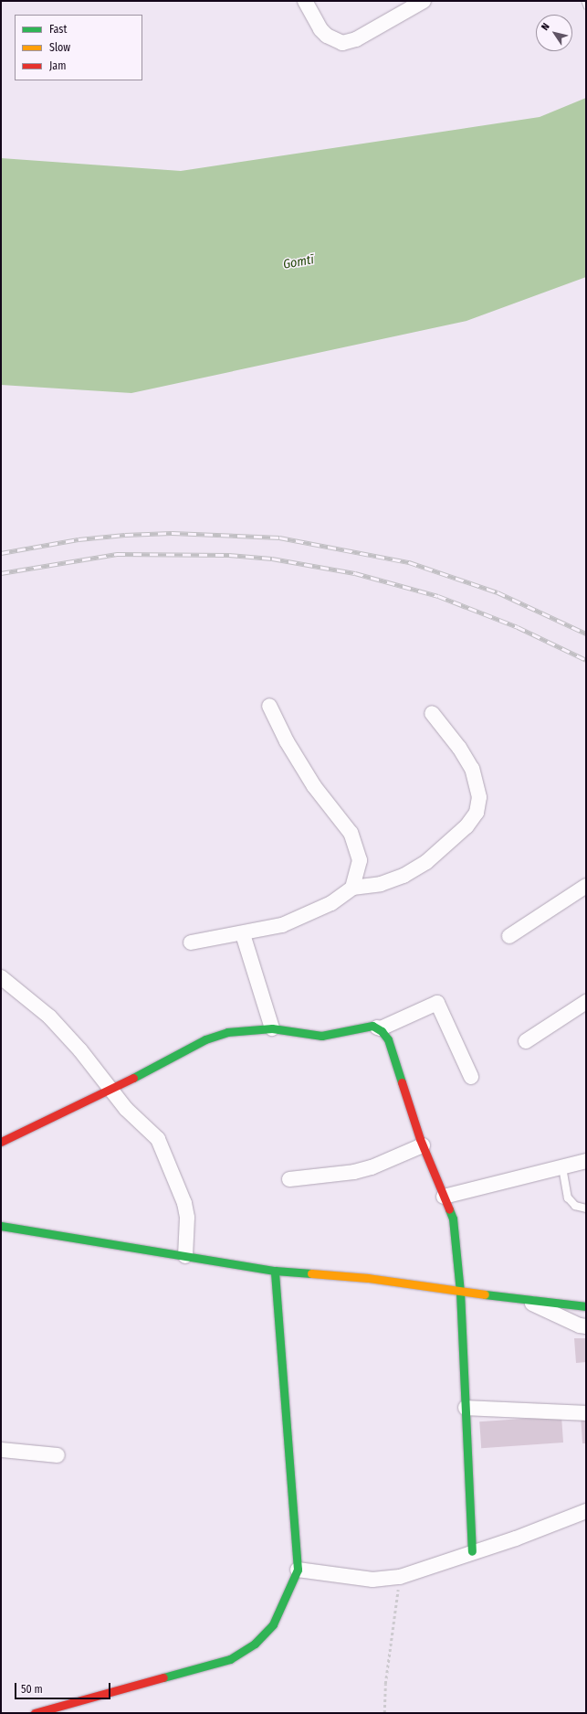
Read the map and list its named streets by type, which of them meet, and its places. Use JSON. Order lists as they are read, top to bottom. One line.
{"water":["Gomtī"],"legend":["Fast","Slow","Jam"],"scale_bar":"50 m","north":"top left"}
